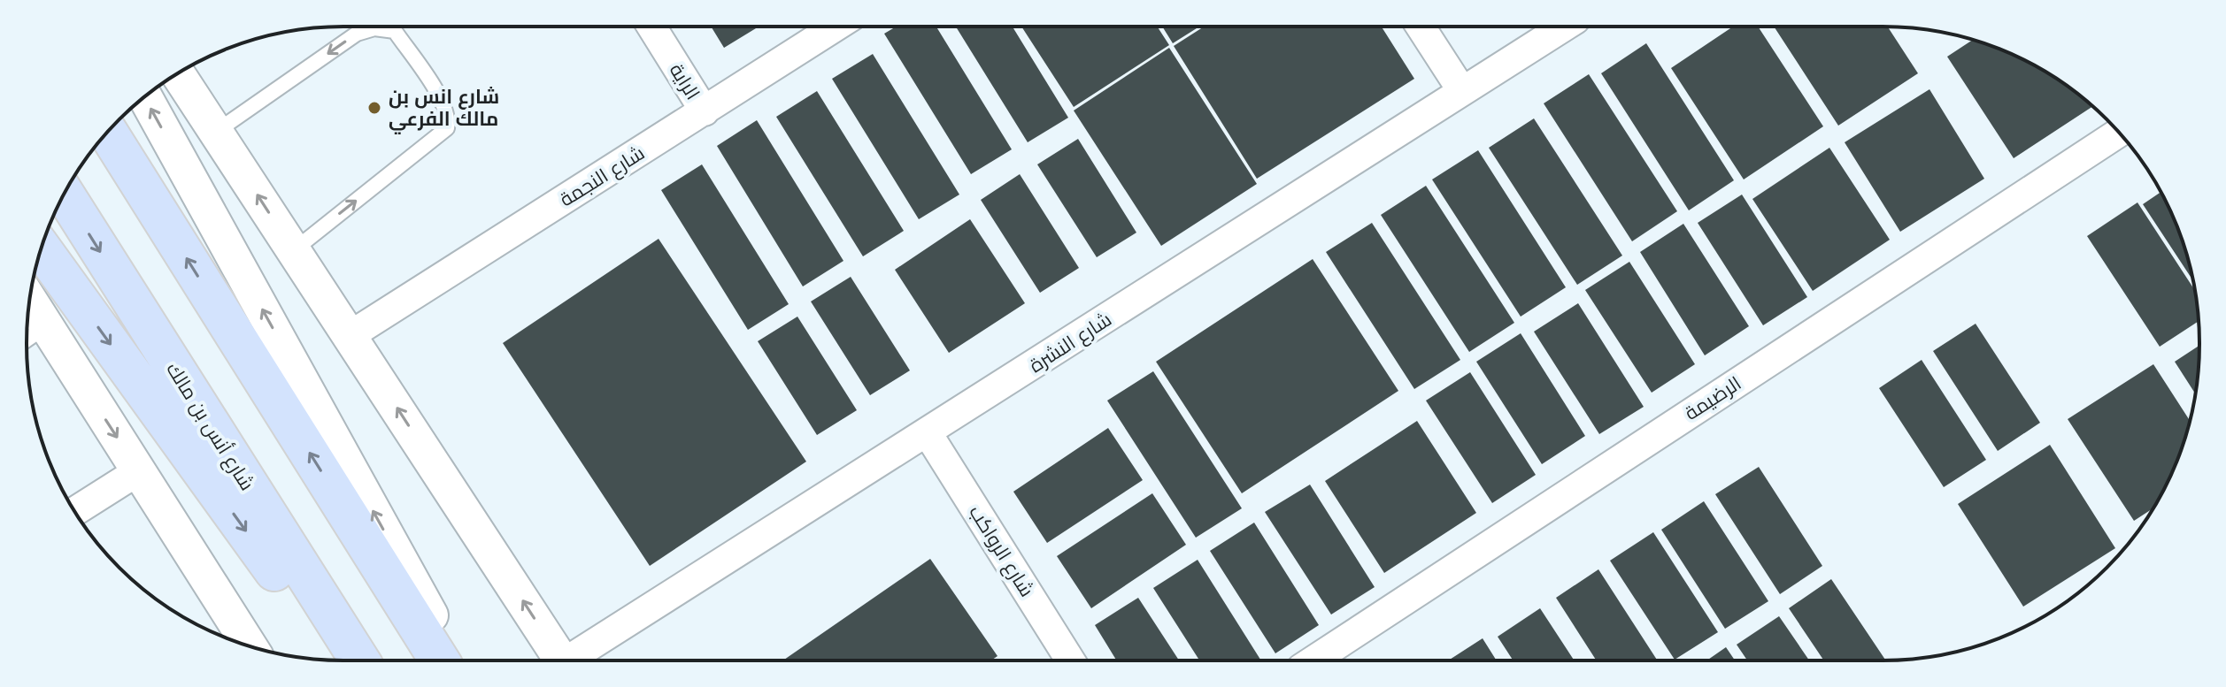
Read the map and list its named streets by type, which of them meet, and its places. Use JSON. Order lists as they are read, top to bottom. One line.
{"streets":{"main road":["شارع أنس بن مالك"],"street":["الراية","شارع النجمة","شارع النشرة","الرضيمة","شارع الرواكب"]},"crossings":[["الراية","شارع النجمة"],["شارع النشرة","شارع الرواكب"]],"places":["شارع انس بن مالك الفرعي"]}
